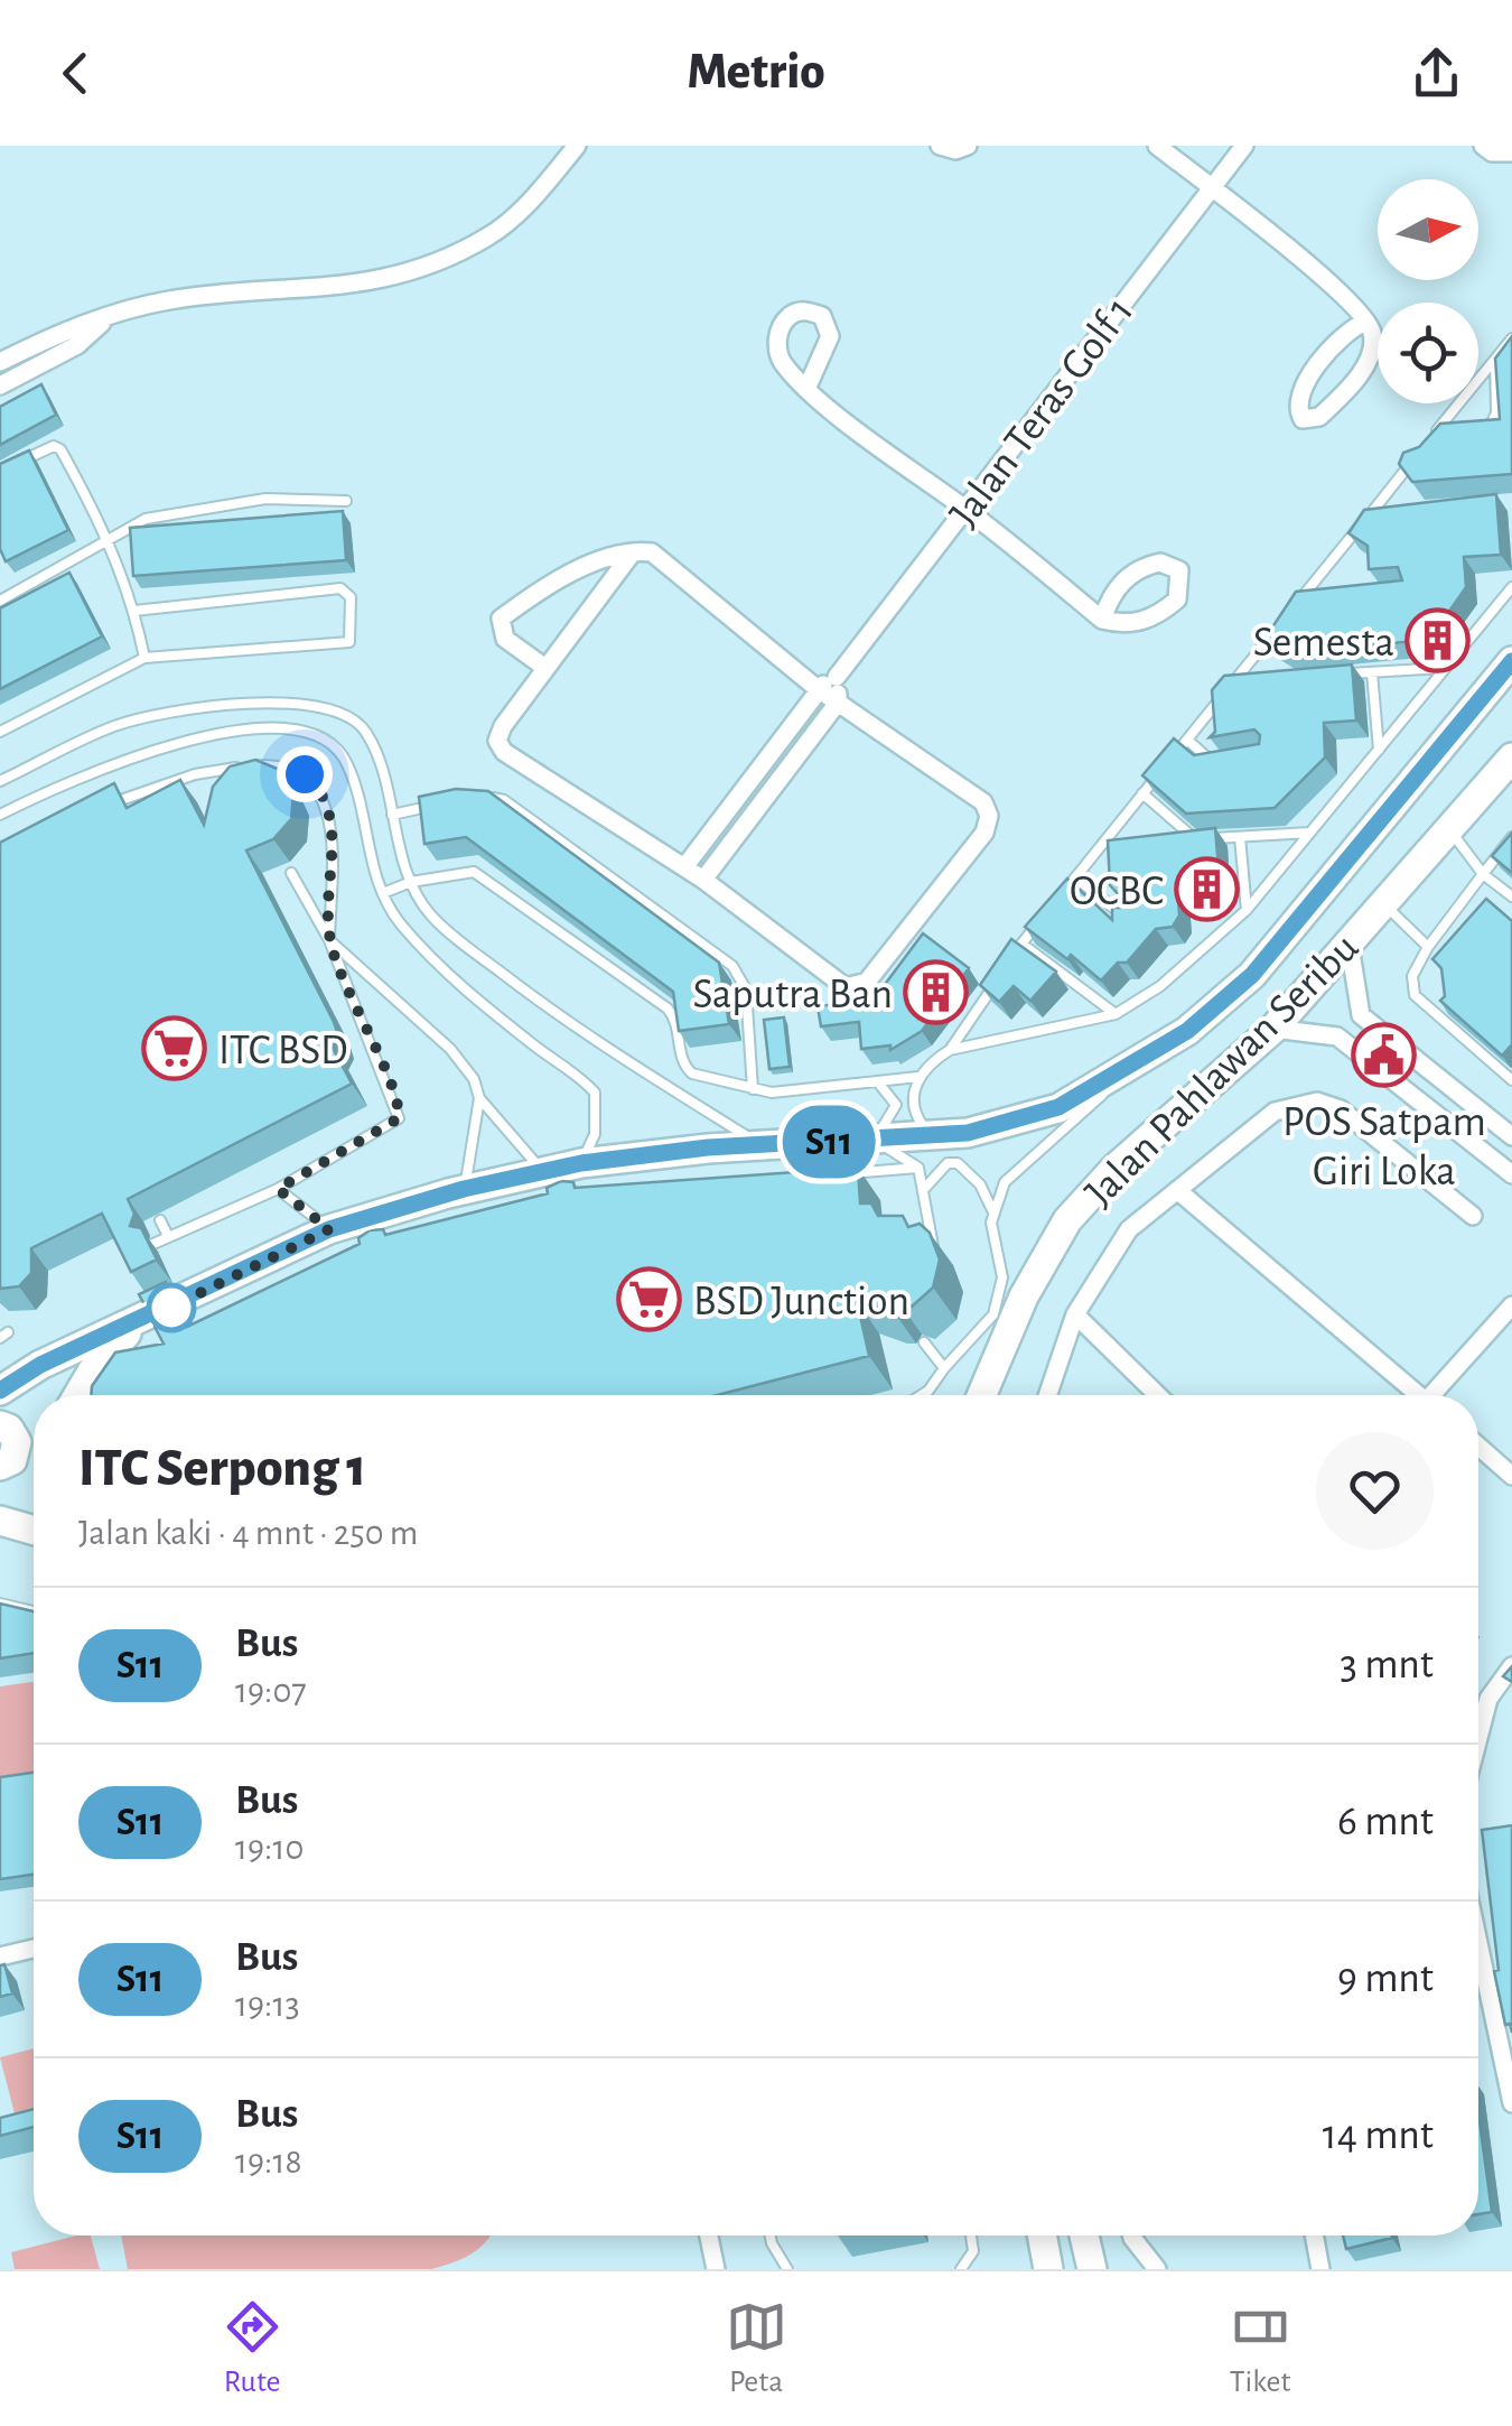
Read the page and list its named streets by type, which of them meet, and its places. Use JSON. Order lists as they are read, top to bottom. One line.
{"streets":{"main road":["Jalan Pahlawan Seribu"],"street":["Jalan Teras Golf 1"]},"places":{"building":["Semesta","OCBC","Saputra Ban"],"supermarket":["ITC BSD","BSD Junction"],"public building":["POS Satpam Giri Loka"]},"lines":["bus line S11"],"north":"right","page":{"header":"Metrio","on_map":"S11","heading":["ITC Serpong 1","Jalan kaki · 4 mnt · 250 m"],"list":[{"mark":"S11","name":"Bus","note":"19:07","value":"3 mnt"},{"mark":"S11","name":"Bus","note":"19:10","value":"6 mnt"},{"mark":"S11","name":"Bus","note":"19:13","value":"9 mnt"},{"mark":"S11","name":"Bus","note":"19:18","value":"14 mnt"}],"tabs":["Rute","Peta","Tiket"]}}
